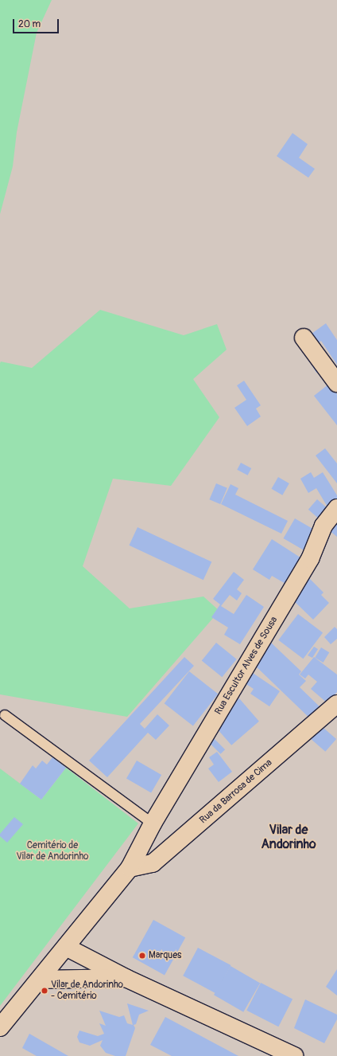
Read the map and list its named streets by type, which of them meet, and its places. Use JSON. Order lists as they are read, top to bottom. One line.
{"streets":{"street":["Rua Escultor Alves de Sousa","Rua da Barrosa de Cima"]},"crossings":[["Rua Escultor Alves de Sousa","Rua da Barrosa de Cima"]],"districts":["Vilar de Andorinho"],"parks":["Cemitério de Vilar de Andorinho"],"places":["Marques","Vilar de Andorinho - Cemitério"],"scale_bar":"20 m"}
